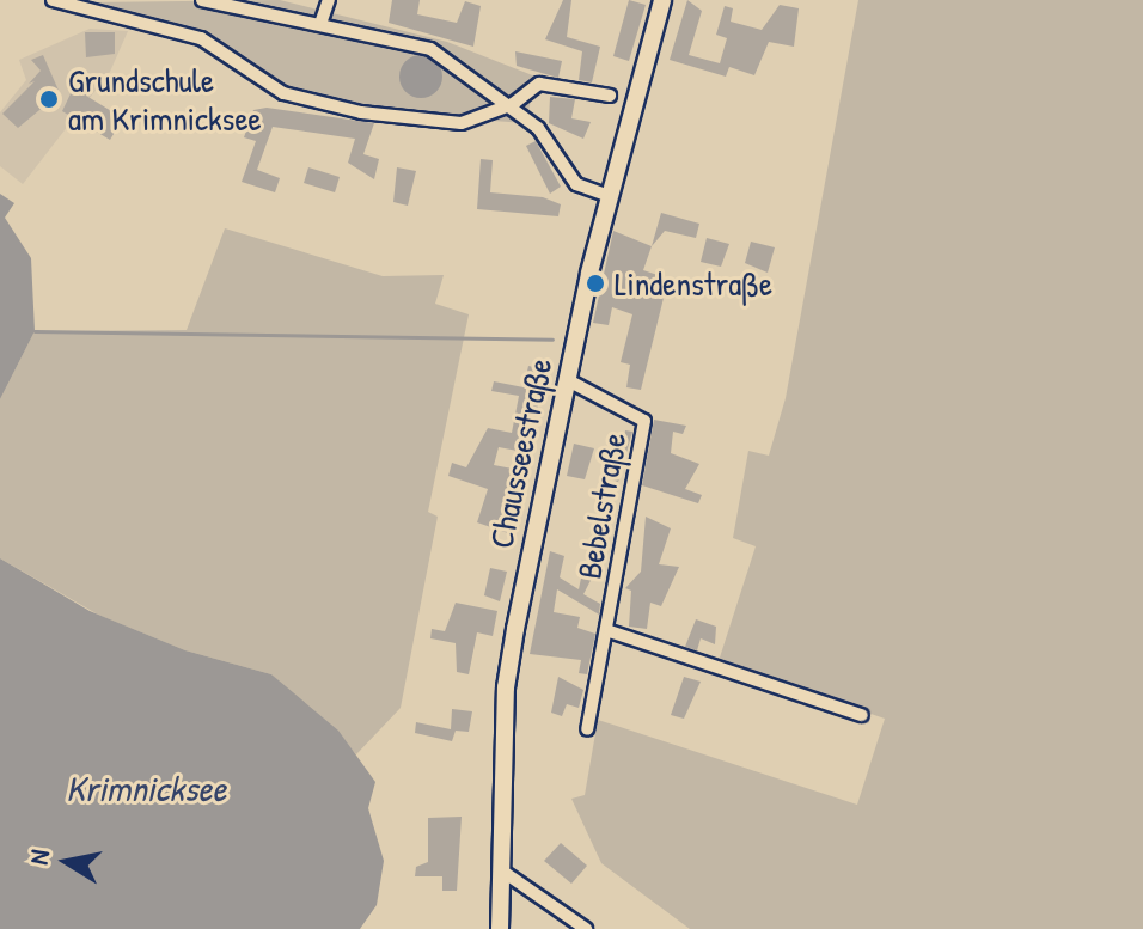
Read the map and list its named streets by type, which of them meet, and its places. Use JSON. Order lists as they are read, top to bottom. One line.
{"streets":{"main road":["Chausseestraße"],"street":["Bebelstraße"]},"crossings":[["Chausseestraße","Bebelstraße"]],"water":["Krimnicksee"],"places":["Grundschule am Krimnicksee","Lindenstraße"],"north":"left"}
